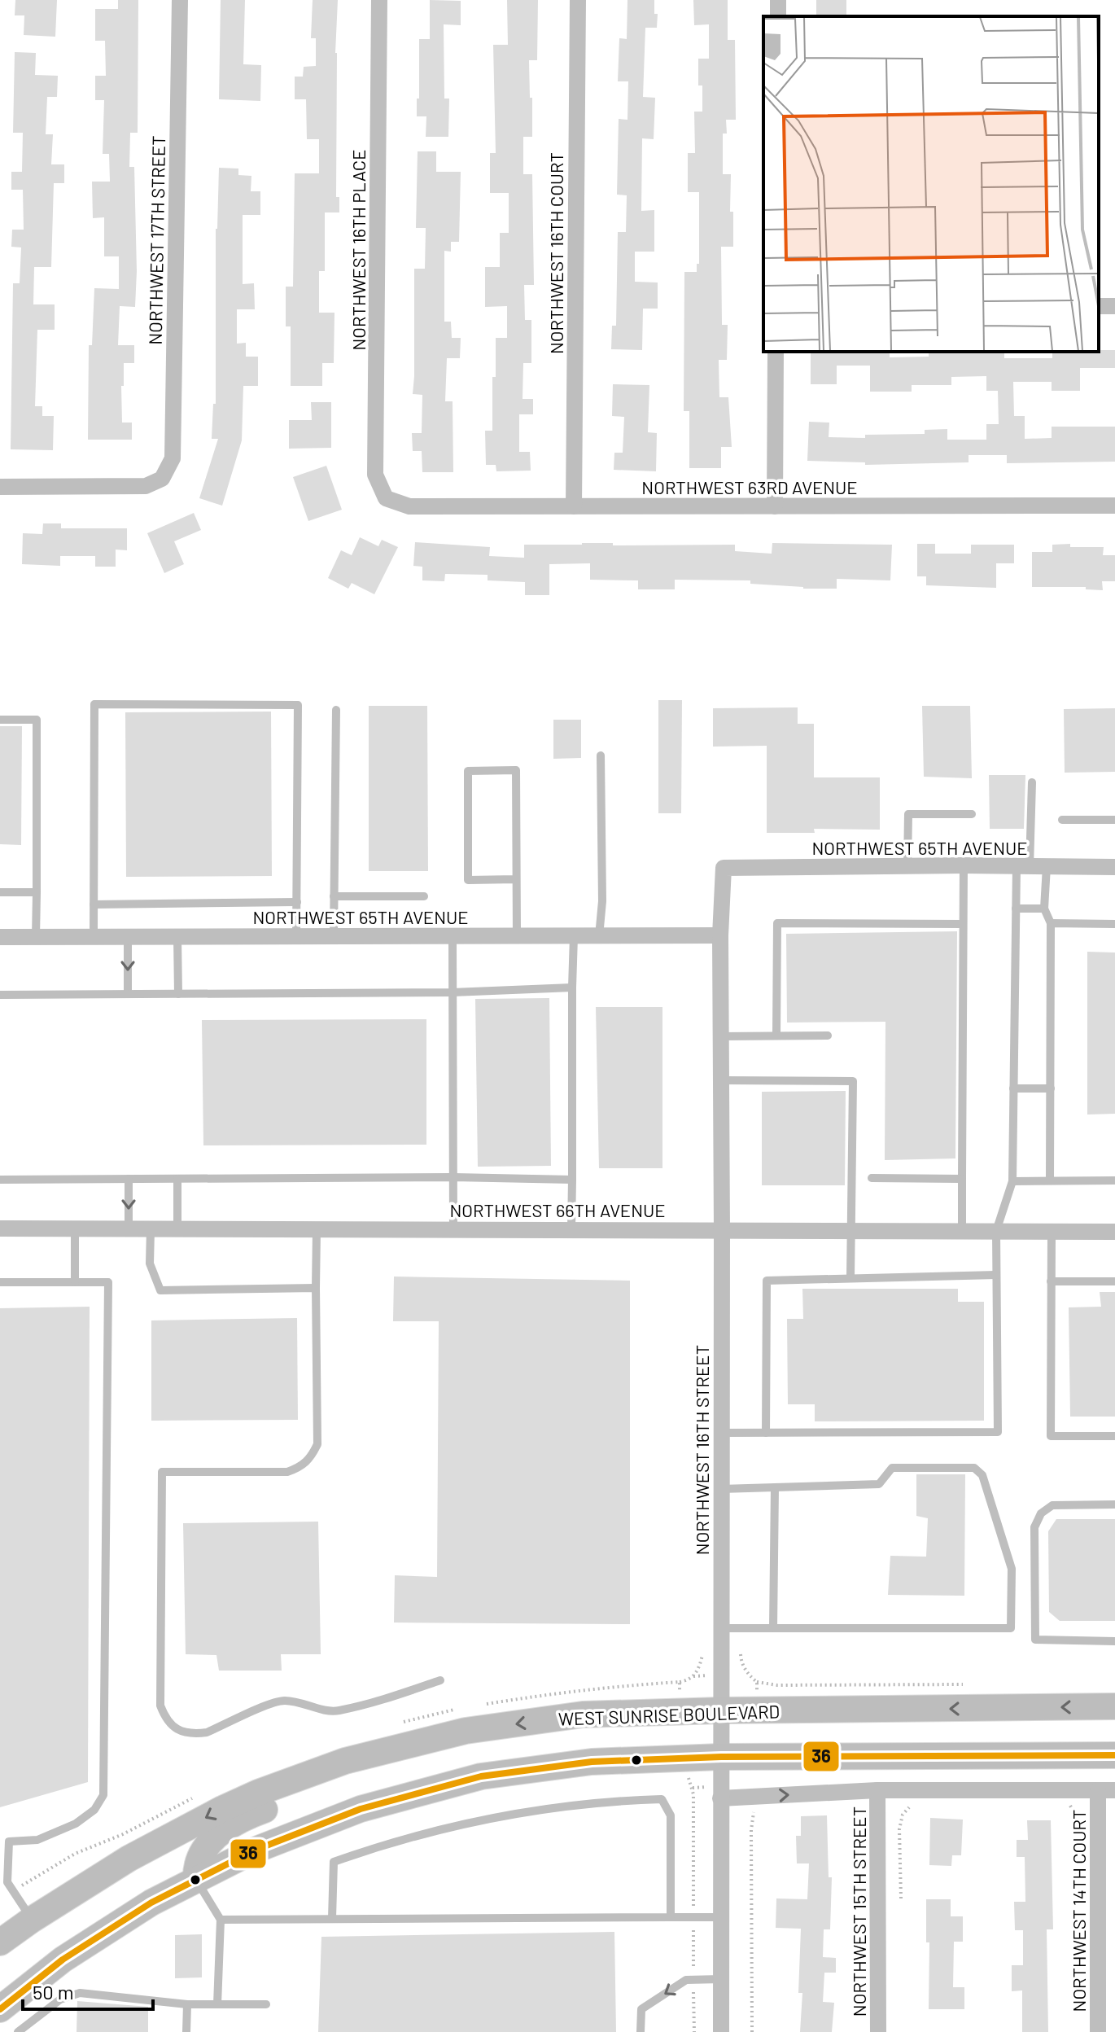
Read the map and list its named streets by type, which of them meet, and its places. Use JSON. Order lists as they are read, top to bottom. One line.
{"streets":{"highway":["WEST SUNRISE BOULEVARD"],"street":["NORTHWEST 17TH STREET","NORTHWEST 16TH PLACE","NORTHWEST 16TH COURT","NORTHWEST 63RD AVENUE","NORTHWEST 65TH AVENUE","NORTHWEST 66TH AVENUE","NORTHWEST 16TH STREET","NORTHWEST 14TH COURT","NORTHWEST 15TH STREET"]},"crossings":[["NORTHWEST 16TH PLACE","NORTHWEST 63RD AVENUE"],["NORTHWEST 16TH COURT","NORTHWEST 63RD AVENUE"],["NORTHWEST 65TH AVENUE","NORTHWEST 16TH STREET"],["NORTHWEST 66TH AVENUE","NORTHWEST 16TH STREET"],["NORTHWEST 16TH STREET","WEST SUNRISE BOULEVARD"]],"lines":["transit line 36"],"scale_bar":"50 m"}
